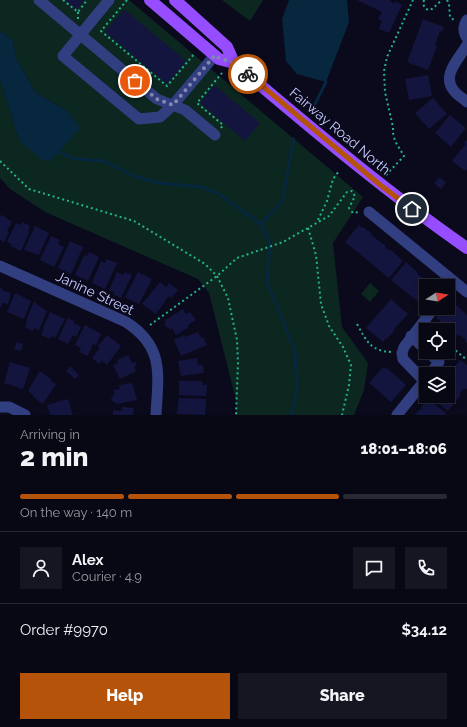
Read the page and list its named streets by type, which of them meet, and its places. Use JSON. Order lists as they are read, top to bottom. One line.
{"streets":{"main road":["Fairway Road North"],"street":["Janine Street"]},"north":"right","page":{"heading":["2 min","Arriving in","18:01–18:06"],"panel":["Alex","Courier · 4.9","Order #9970","$34.12"],"bar":"On the way · 140 m","buttons":["Help","Share"]}}
